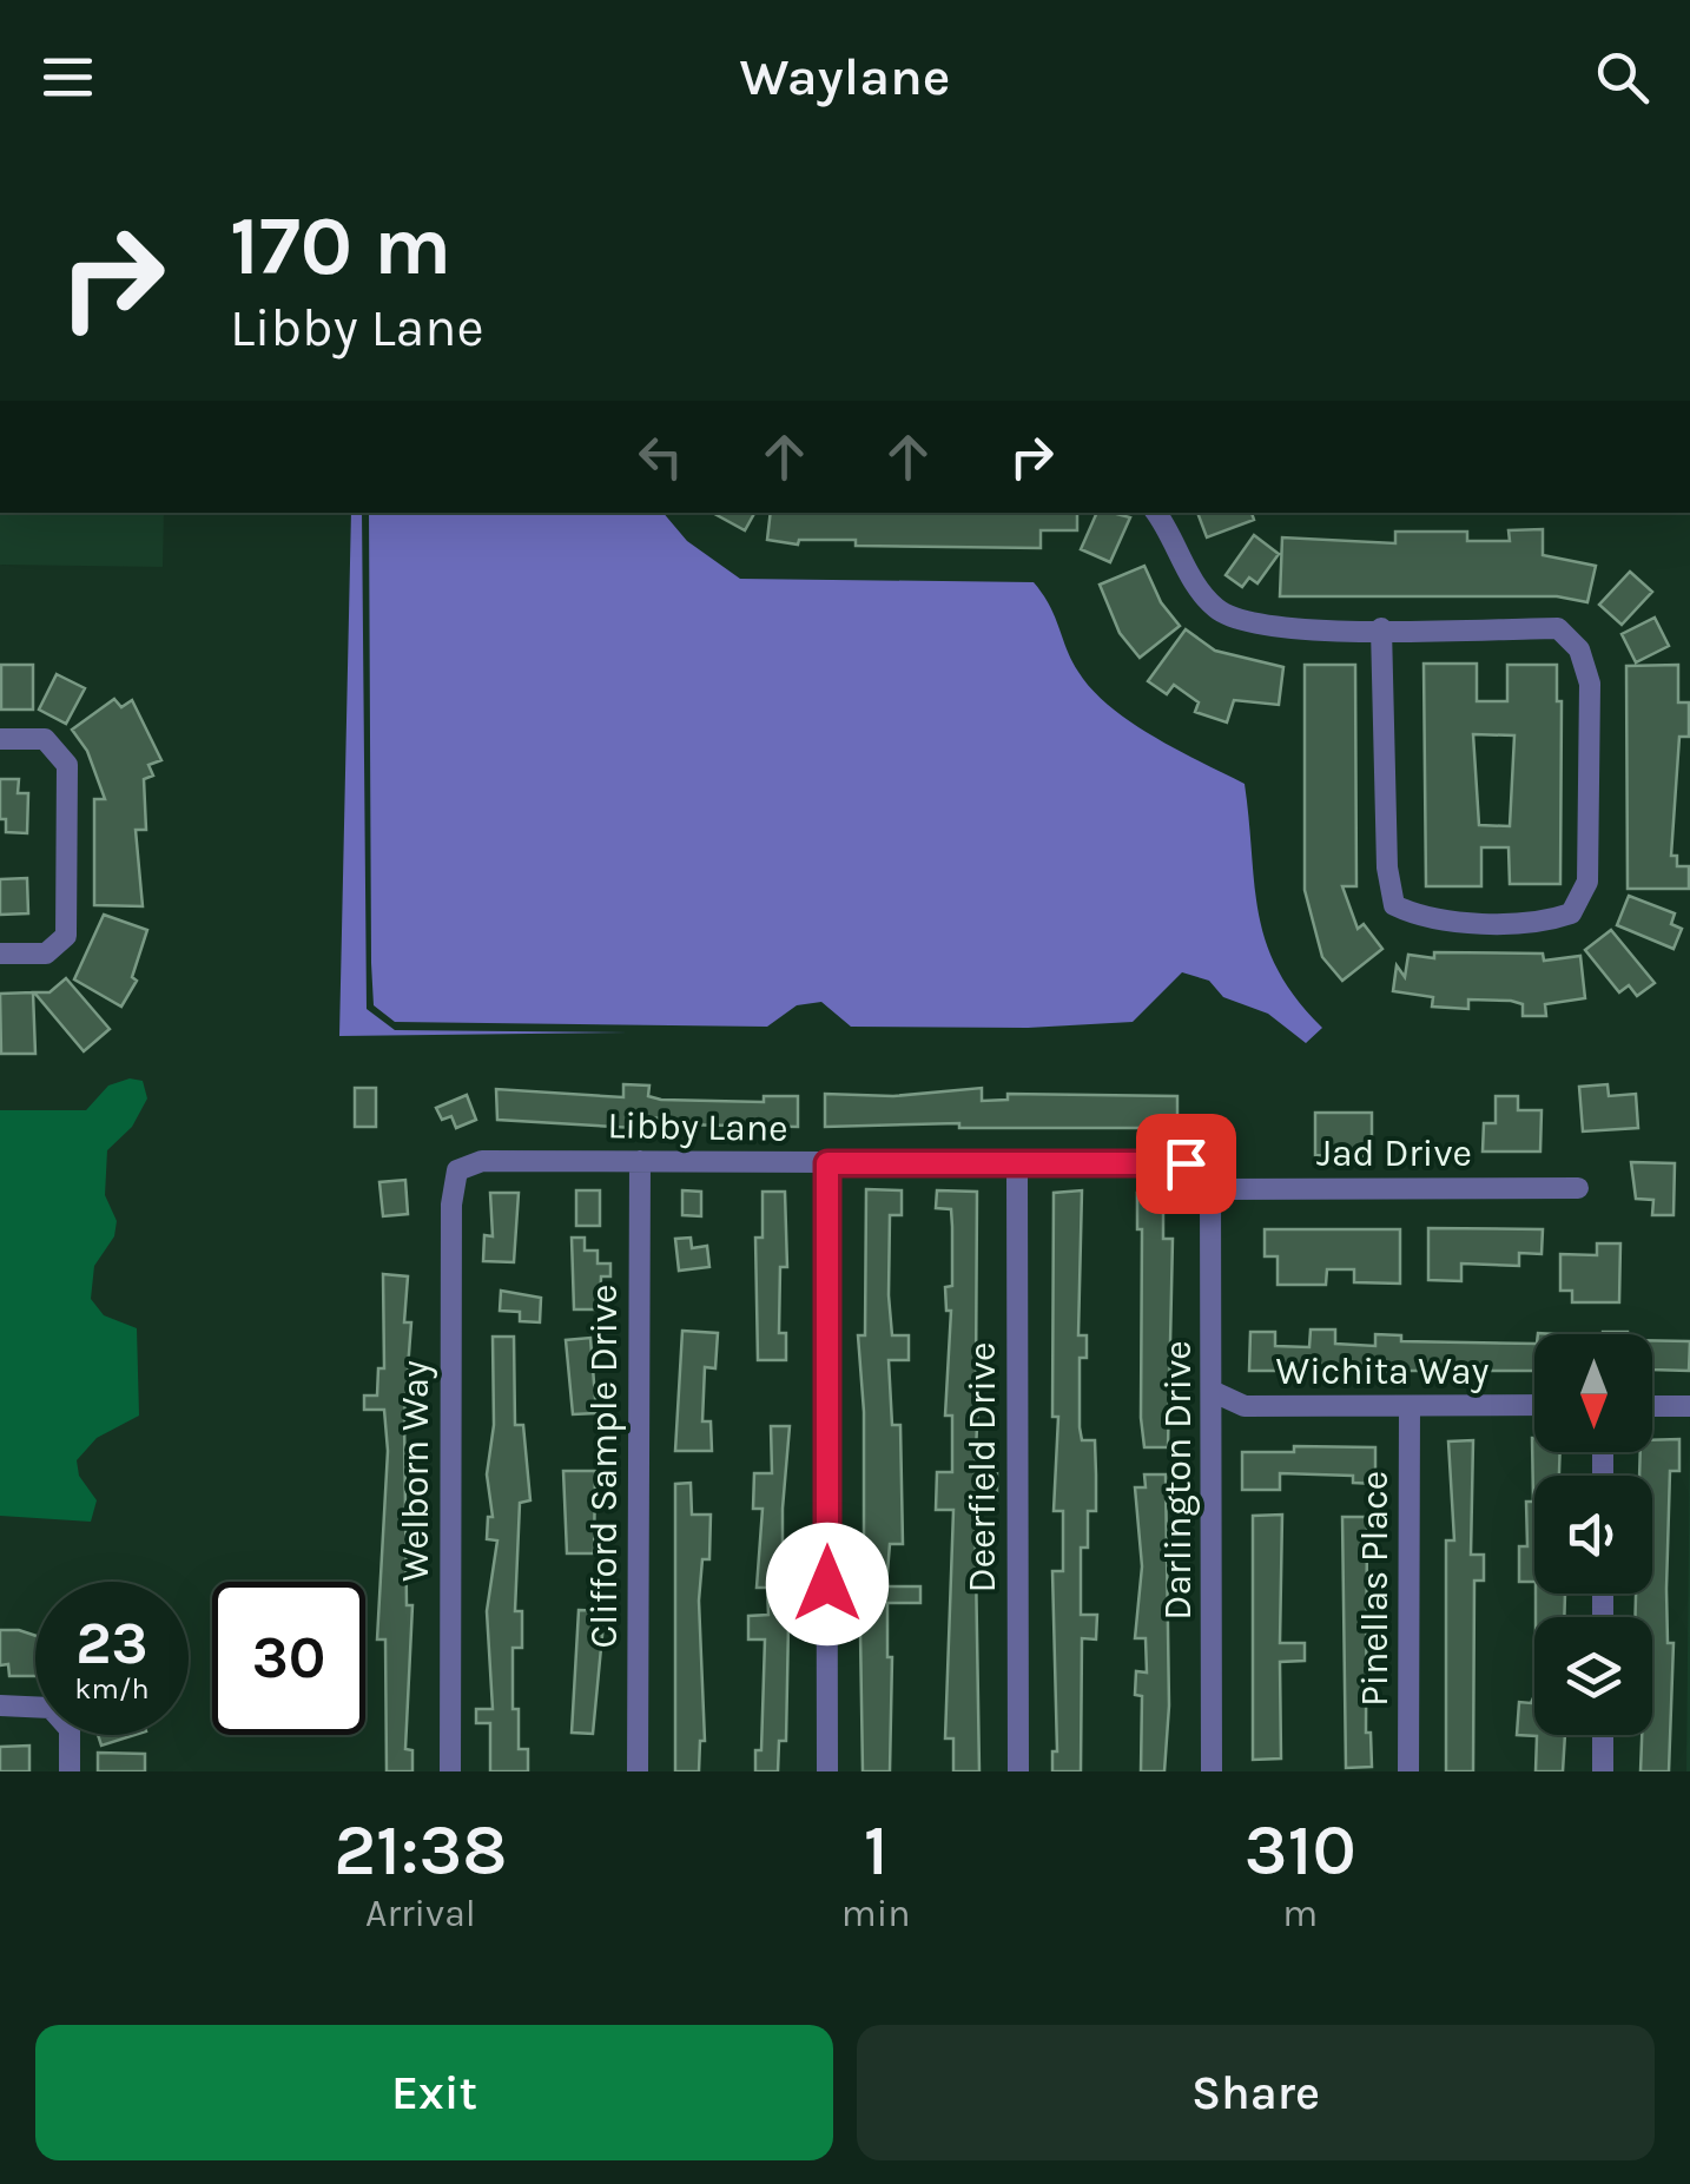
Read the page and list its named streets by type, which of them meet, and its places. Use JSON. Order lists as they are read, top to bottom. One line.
{"streets":{"street":["Libby Lane","Jad Drive","Wichita Way","Clifford Sample Drive","Deerfield Drive","Welborn Way","Darlington Drive","Pinellas Place"]},"crossings":[["Libby Lane","Jad Drive"],["Libby Lane","Clifford Sample Drive"],["Libby Lane","Deerfield Drive"],["Libby Lane","Welborn Way"],["Libby Lane","Darlington Drive"],["Jad Drive","Darlington Drive"],["Wichita Way","Darlington Drive"],["Wichita Way","Pinellas Place"]],"north":"bottom","page":{"header":"Waylane","turn":["170 m","Libby Lane"],"speed":"23 km/h","limit":"30","eta":["21:38","Arrival","1","min","310","m"],"buttons":["Exit","Share"]}}
